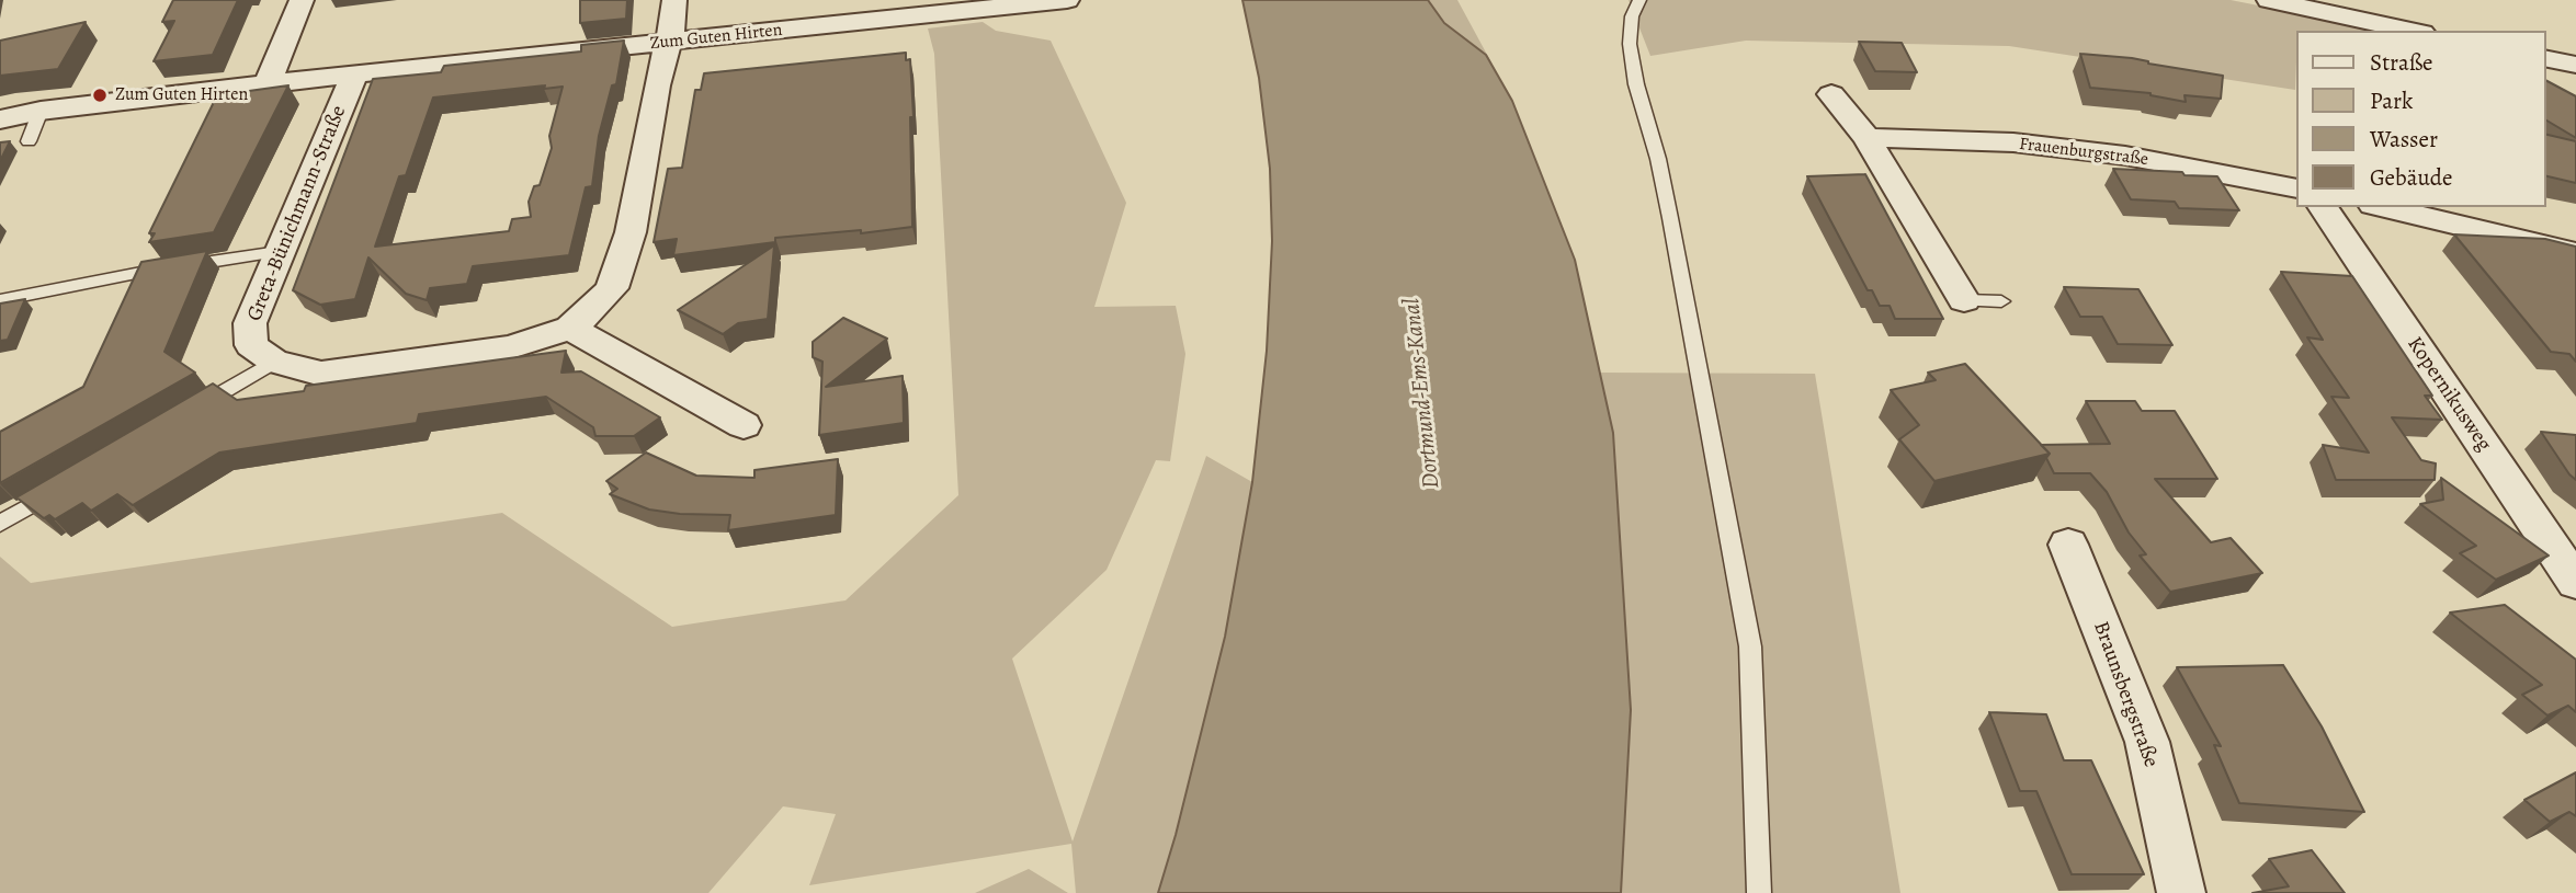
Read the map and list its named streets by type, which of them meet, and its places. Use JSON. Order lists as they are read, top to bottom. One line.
{"streets":{"street":["Zum Guten Hirten","Frauenburgstraße","Greta-Bünichmann-Straße","Kopernikusweg","Braunsbergstraße"]},"crossings":[["Zum Guten Hirten","Greta-Bünichmann-Straße"]],"water":["Dortmund-Ems-Kanal"],"places":["Zum Guten Hirten"],"legend":["Straße","Park","Wasser","Gebäude"]}
